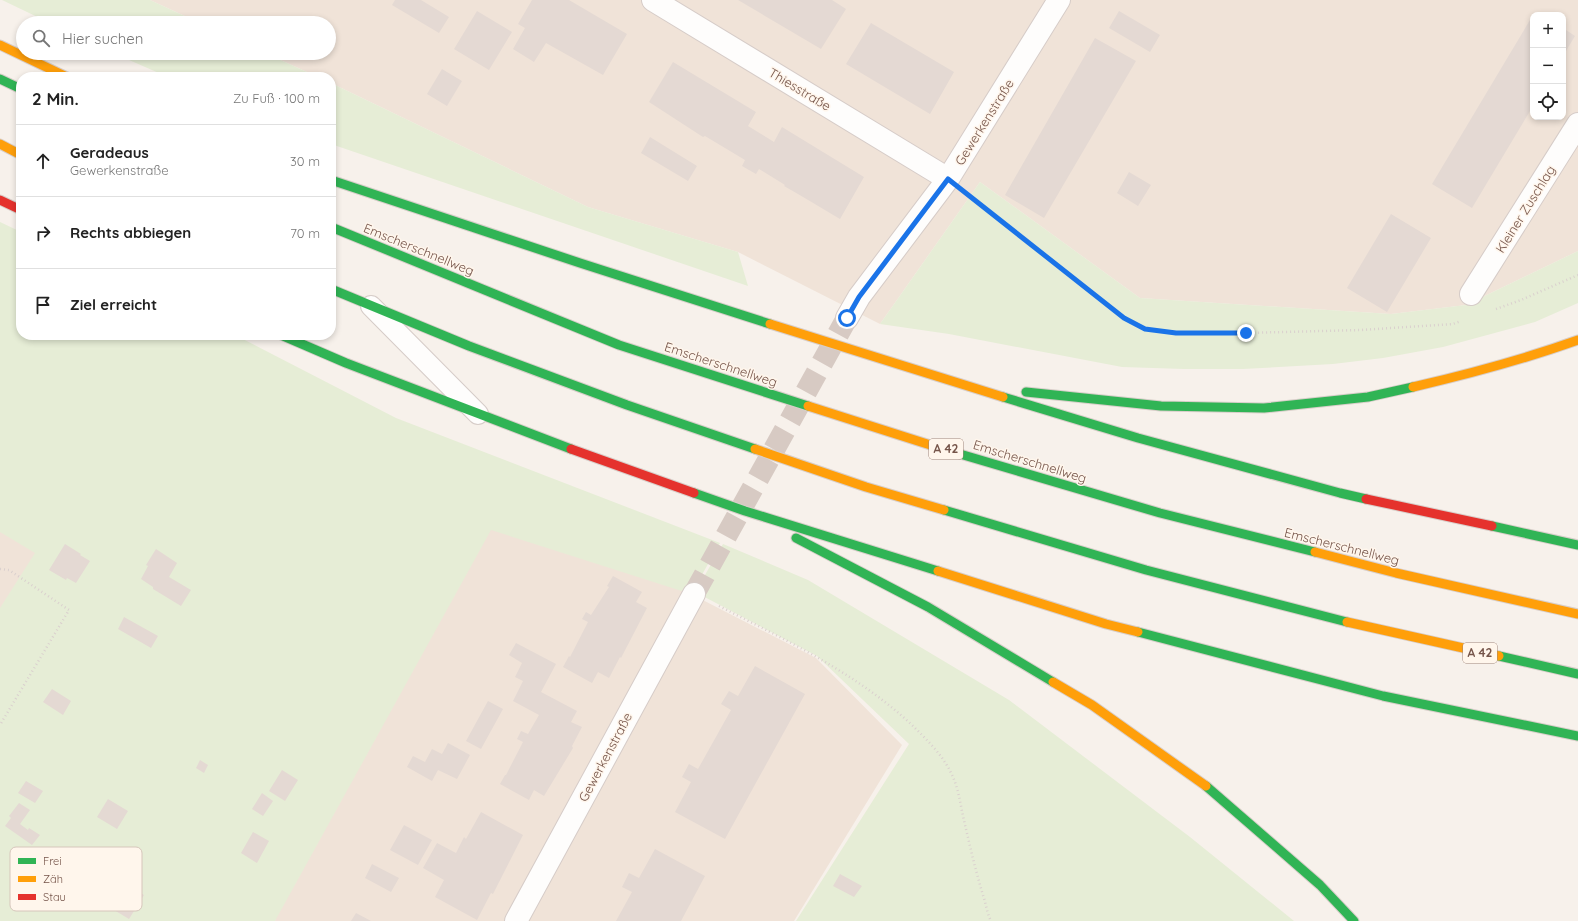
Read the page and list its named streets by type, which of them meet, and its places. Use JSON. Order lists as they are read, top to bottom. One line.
{"streets":{"highway":["Emscherschnellweg","A 42"],"street":["Thiesstraße","Gewerkenstraße","Kleiner Zuschlag"]},"crossings":[["Thiesstraße","Gewerkenstraße"]],"legend":["Frei","Zäh","Stau"],"page":{"map_buttons":["+","−"],"search":"Hier suchen","heading":["2 Min.","Zu Fuß · 100 m"],"list":[["Geradeaus","Gewerkenstraße","30 m"],["Rechts abbiegen","70 m"],"Ziel erreicht"]}}
